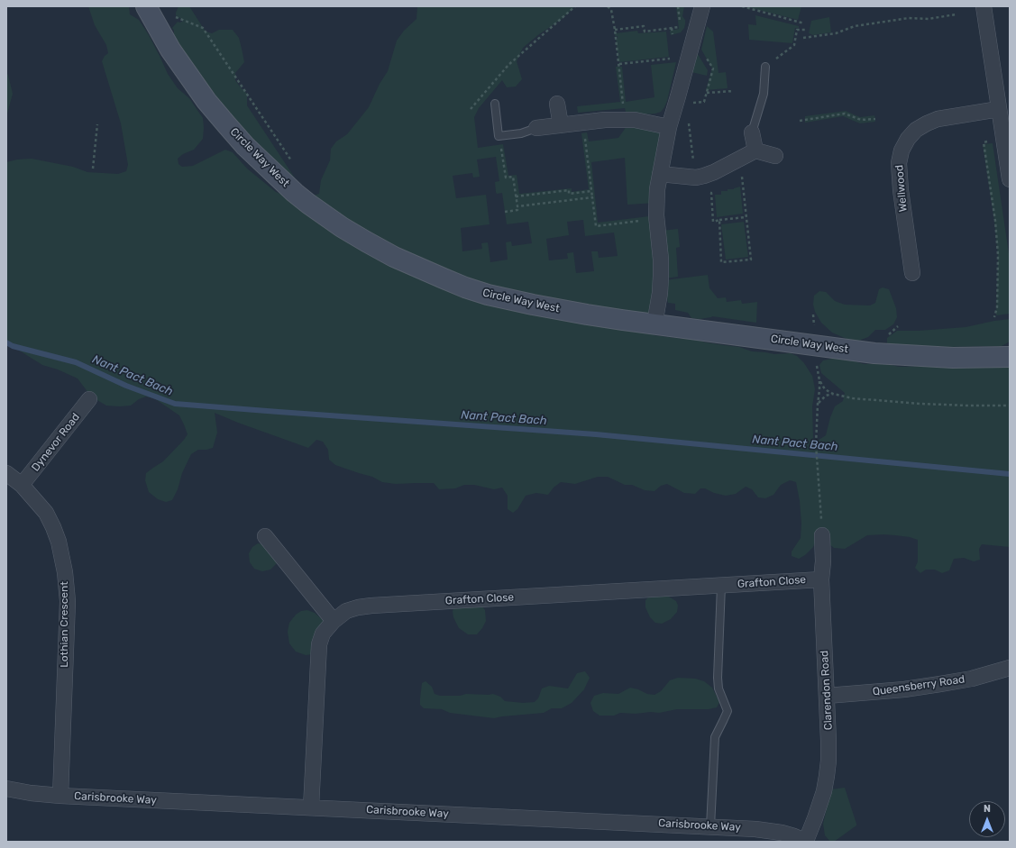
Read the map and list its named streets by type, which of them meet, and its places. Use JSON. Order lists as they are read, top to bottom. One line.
{"streets":{"street":["Circle Way West","Wellwood","Dynevor Road","Grafton Close","Lothian Crescent","Queensberry Road","Clarendon Road","Carisbrooke Way"]},"crossings":[["Dynevor Road","Lothian Crescent"],["Grafton Close","Clarendon Road"],["Grafton Close","Carisbrooke Way"],["Lothian Crescent","Carisbrooke Way"],["Queensberry Road","Clarendon Road"],["Clarendon Road","Carisbrooke Way"]],"water":["Nant Pact Bach"],"north":"top"}
